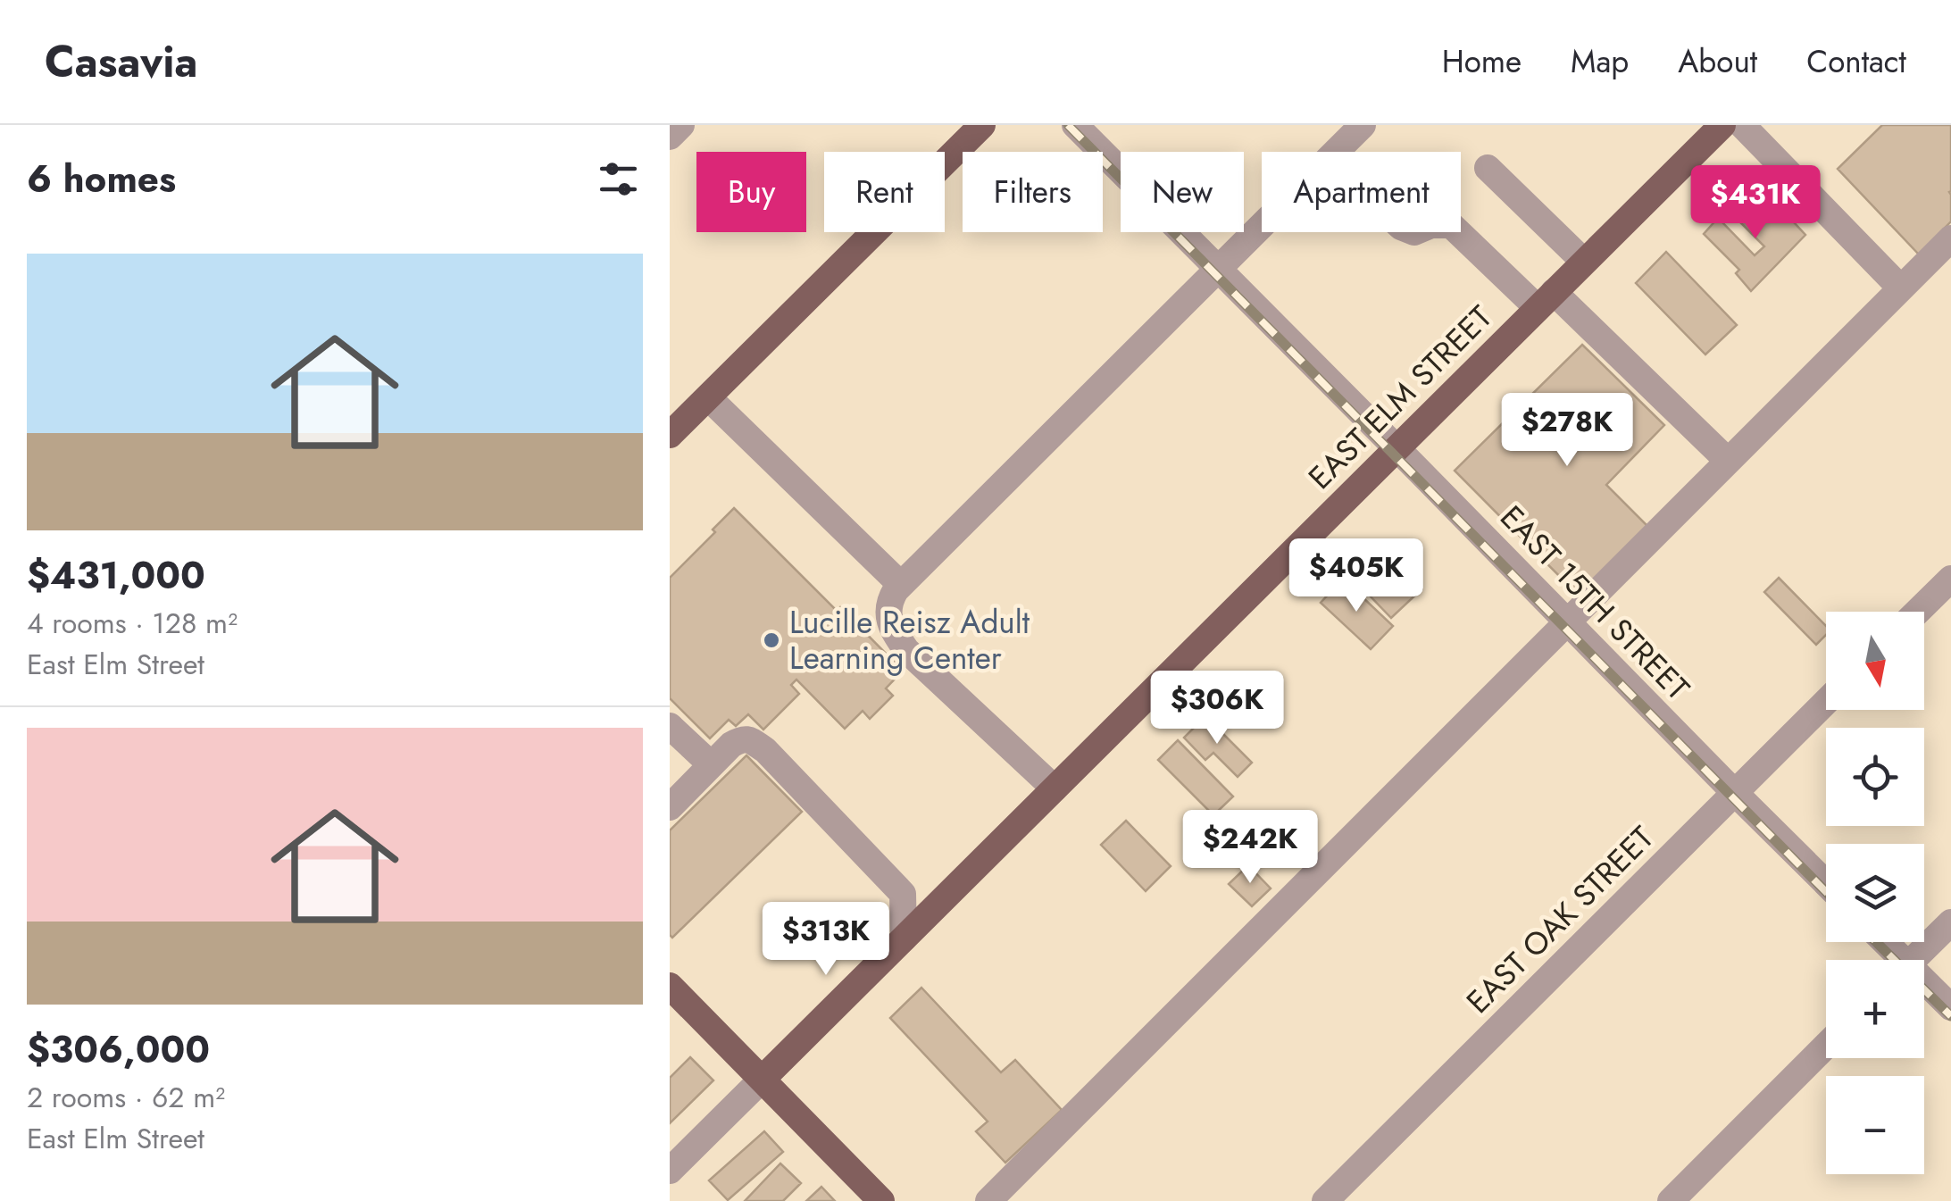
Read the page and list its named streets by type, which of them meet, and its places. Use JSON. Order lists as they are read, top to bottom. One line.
{"streets":{"main road":["EAST ELM STREET"],"street":["EAST 15TH STREET","EAST OAK STREET"]},"crossings":[["EAST ELM STREET","EAST 15TH STREET"],["EAST 15TH STREET","EAST OAK STREET"]],"places":["Lucille Reisz Adult Learning Center"],"north":"bottom","page":{"header":"Casavia","nav":["Home","Map","About","Contact"],"heading":"6 homes","chip":["Buy","Rent","Filters","New","Apartment"],"price":["$431K","$278K","$405K","$306K","$242K","$313K"],"list":[{"name":"$431,000","note":"4 rooms · 128 m² · East Elm Street"},{"name":"$306,000","note":"2 rooms · 62 m² · East Elm Street"}],"map_buttons":["+","−"]}}
